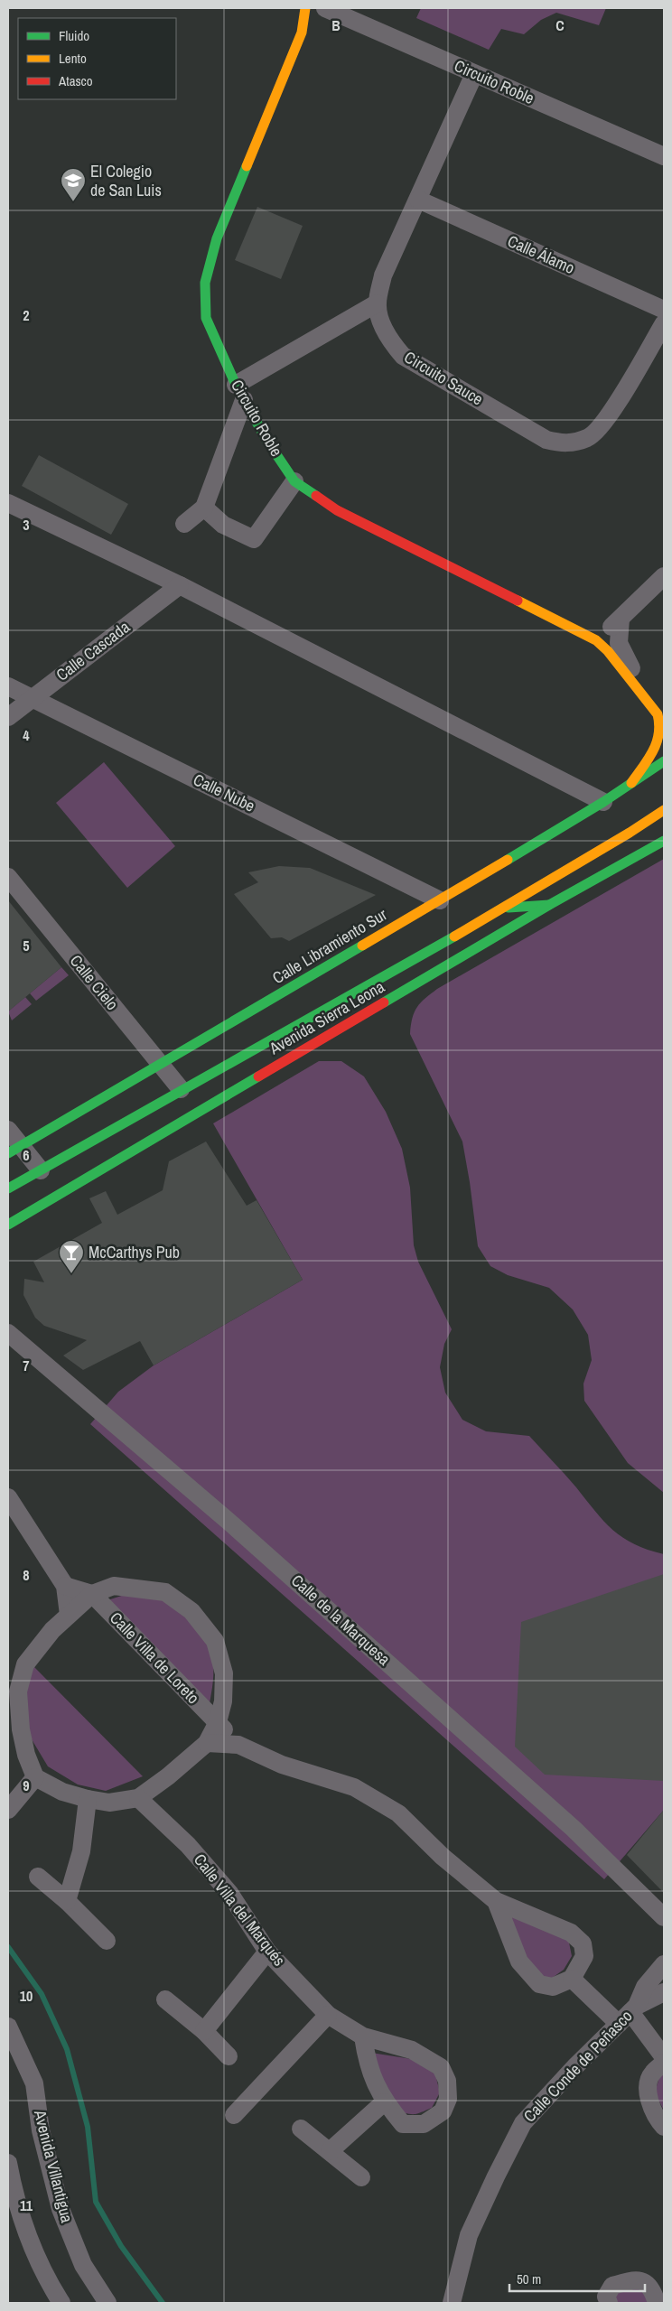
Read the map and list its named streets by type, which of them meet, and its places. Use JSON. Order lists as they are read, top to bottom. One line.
{"streets":{"main road":["Circuito Roble","Calle Libramiento Sur","Avenida Sierra Leona"],"street":["Calle Álamo","Circuito Sauce","Calle Cascada","Calle Nube","Calle Cielo","Calle de la Marquesa","Calle Villa de Loreto","Calle Villa del Marqués","Calle Conde de Peñasco","Avenida Villantigua"]},"crossings":[["Circuito Roble","Circuito Sauce"],["Calle Álamo","Circuito Sauce"],["Calle Cascada","Calle Nube"],["Calle Nube","Calle Libramiento Sur"],["Calle Libramiento Sur","Calle Cielo"]],"places":{"school or university":["El Colegio de San Luis"],"bar":["McCarthys Pub"]},"legend":["Fluido","Lento","Atasco"],"scale_bar":"50 m","grid":{"columns":["B","C"],"rows":["2","3","4","5","6","7","8","9","10","11"]}}
